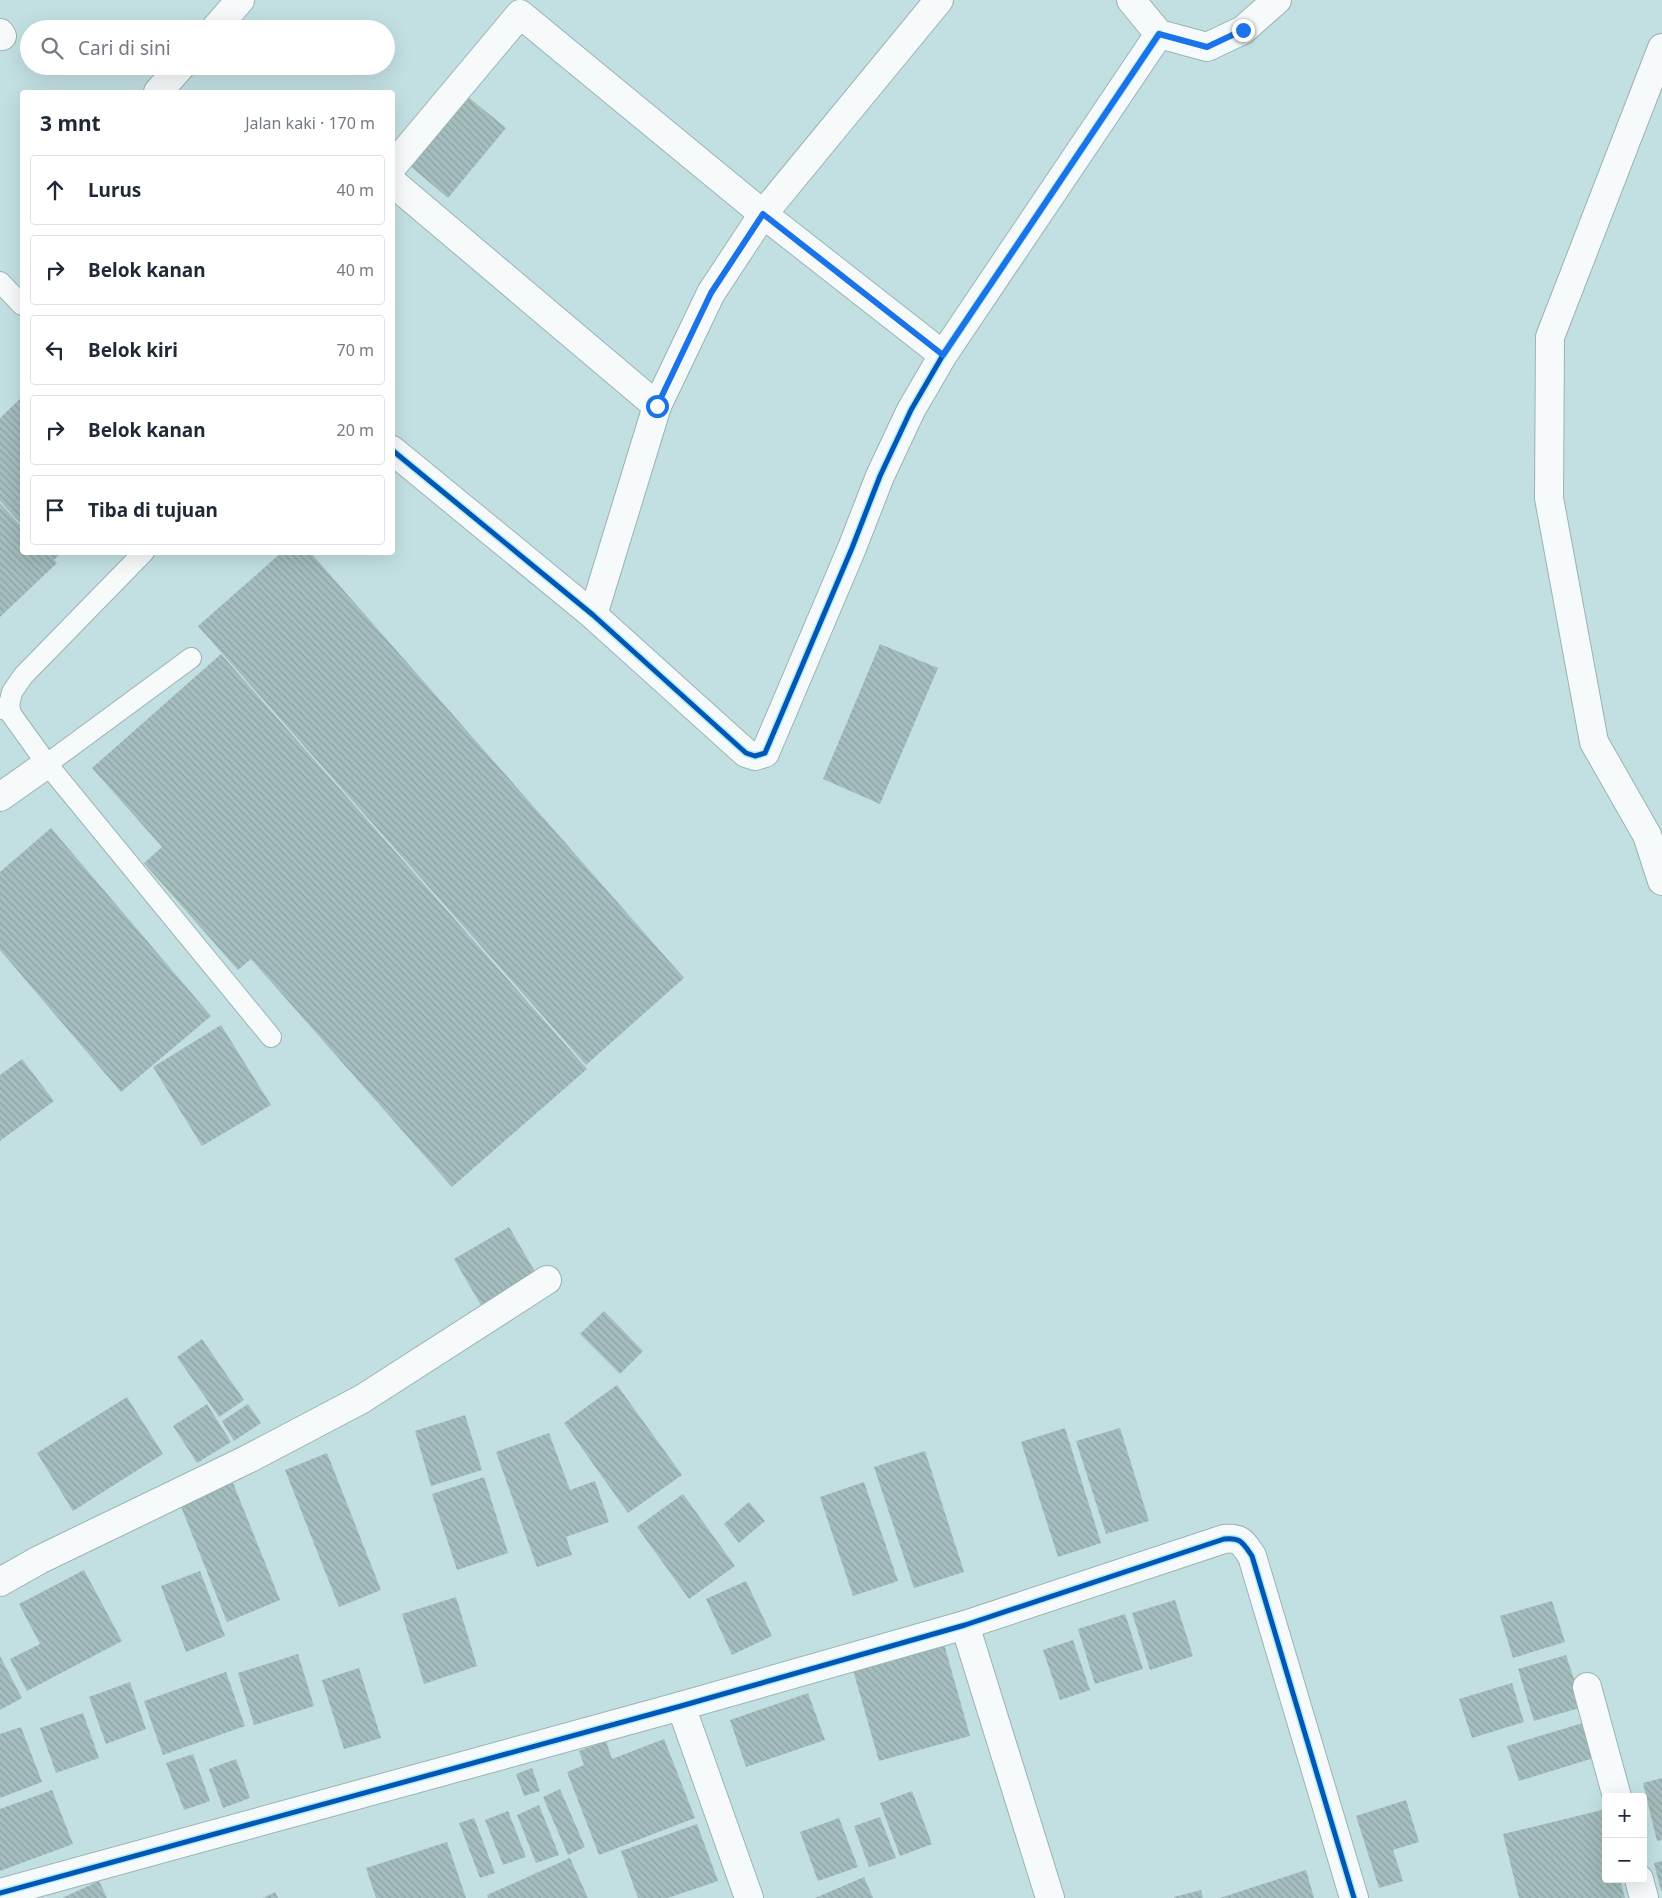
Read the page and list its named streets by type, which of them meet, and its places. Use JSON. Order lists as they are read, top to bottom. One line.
{"page":{"search":"Cari di sini","heading":["3 mnt","Jalan kaki · 170 m"],"list":[["Lurus","40 m"],["Belok kanan","40 m"],["Belok kiri","70 m"],["Belok kanan","20 m"],"Tiba di tujuan"],"map_buttons":["+","−"]}}
